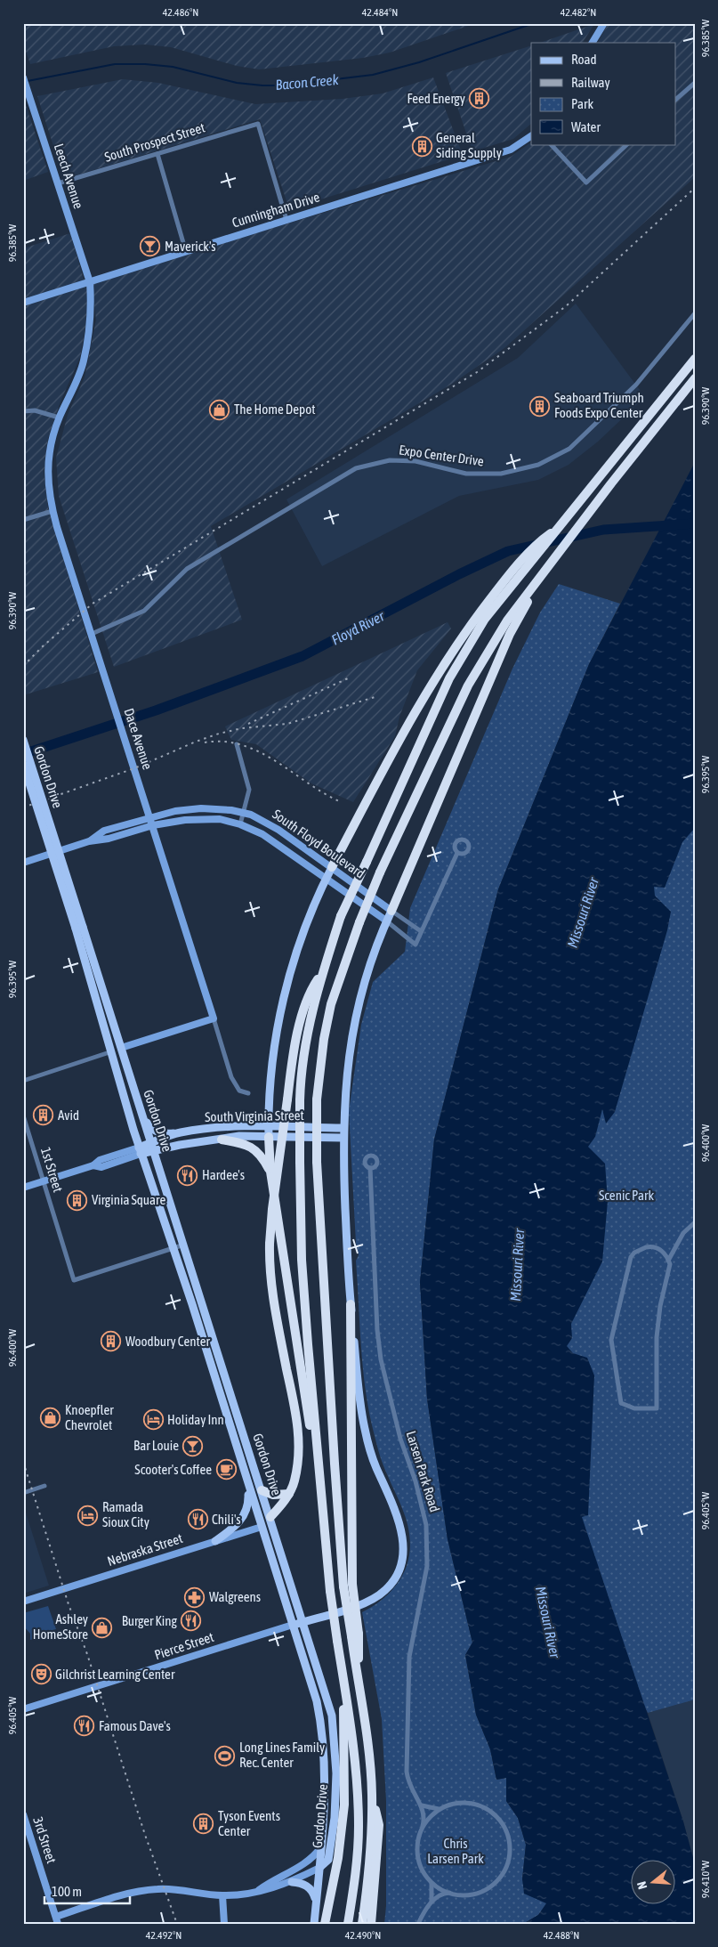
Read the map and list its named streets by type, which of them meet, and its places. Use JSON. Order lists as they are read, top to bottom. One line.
{"streets":{"main road":["Leech Avenue","Cunningham Drive","Dace Avenue","Gordon Drive","South Floyd Boulevard","South Virginia Street","Nebraska Street","Pierce Street","3rd Street"],"street":["South Prospect Street","Expo Center Drive","1st Street","Larsen Park Road"]},"crossings":[["South Prospect Street","Leech Avenue"],["South Prospect Street","Cunningham Drive"],["Leech Avenue","Cunningham Drive"],["Leech Avenue","Dace Avenue"],["Expo Center Drive","Dace Avenue"],["Dace Avenue","South Floyd Boulevard"],["Gordon Drive","South Virginia Street"],["Gordon Drive","1st Street"],["Gordon Drive","Nebraska Street"],["Gordon Drive","Pierce Street"],["South Floyd Boulevard","Pierce Street"],["South Virginia Street","1st Street"],["South Virginia Street","Pierce Street"]],"water":["Bacon Creek","Floyd River","Missouri River"],"parks":["Scenic Park","Chris Larsen Park"],"places":{"building":["Feed Energy","General Siding Supply","Seaboard Triumph Foods Expo Center","Avid","Virginia Square","Woodbury Center","Tyson Events Center"],"bar":["Maverick's","Bar Louie"],"shop":["The Home Depot","Knoepfler Chevrolet","Ashley HomeStore"],"restaurant":["Hardee's","Chili's","Burger King","Famous Dave's"],"hotel":["Holiday Inn","Ramada Sioux City"],"cafe":["Scooter's Coffee"],"pharmacy":["Walgreens"],"theatre":["Gilchrist Learning Center"],"sports":["Long Lines Family Rec. Center"]},"legend":["Road","Railway","Park","Water"],"scale_bar":"100 m","north":"left","coordinates":["42.486°N","42.484°N","42.482°N","96.385°W","96.390°W","96.395°W","96.400°W","96.405°W","96.410°W","42.492°N","42.490°N","42.488°N"]}
